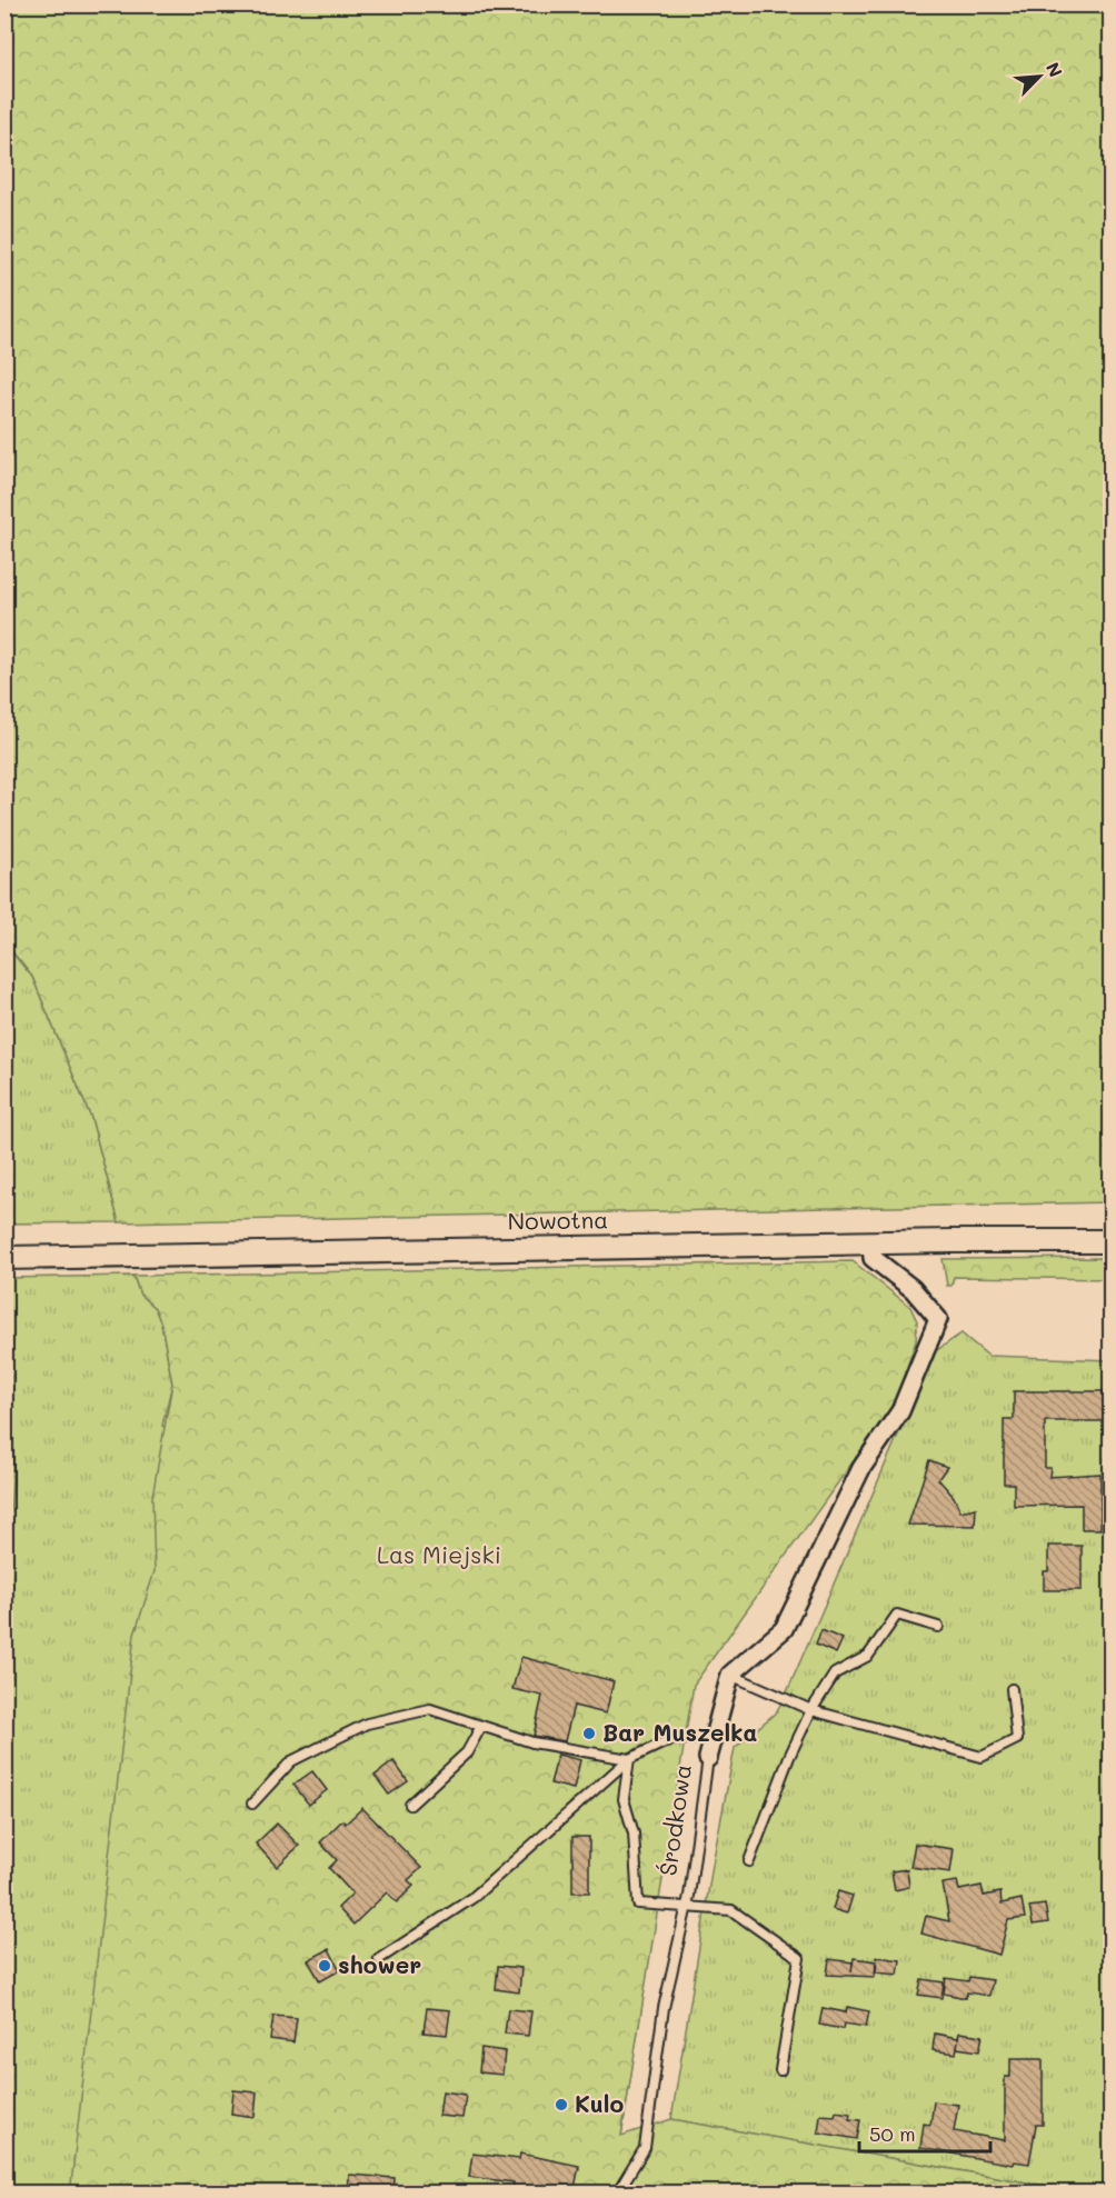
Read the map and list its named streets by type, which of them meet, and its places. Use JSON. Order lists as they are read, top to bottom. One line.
{"streets":{"street":["Nowotna","Środkowa"]},"parks":["Las Miejski"],"places":["Bar Muszelka","shower","Kulo"],"scale_bar":"50 m","north":"top right"}
